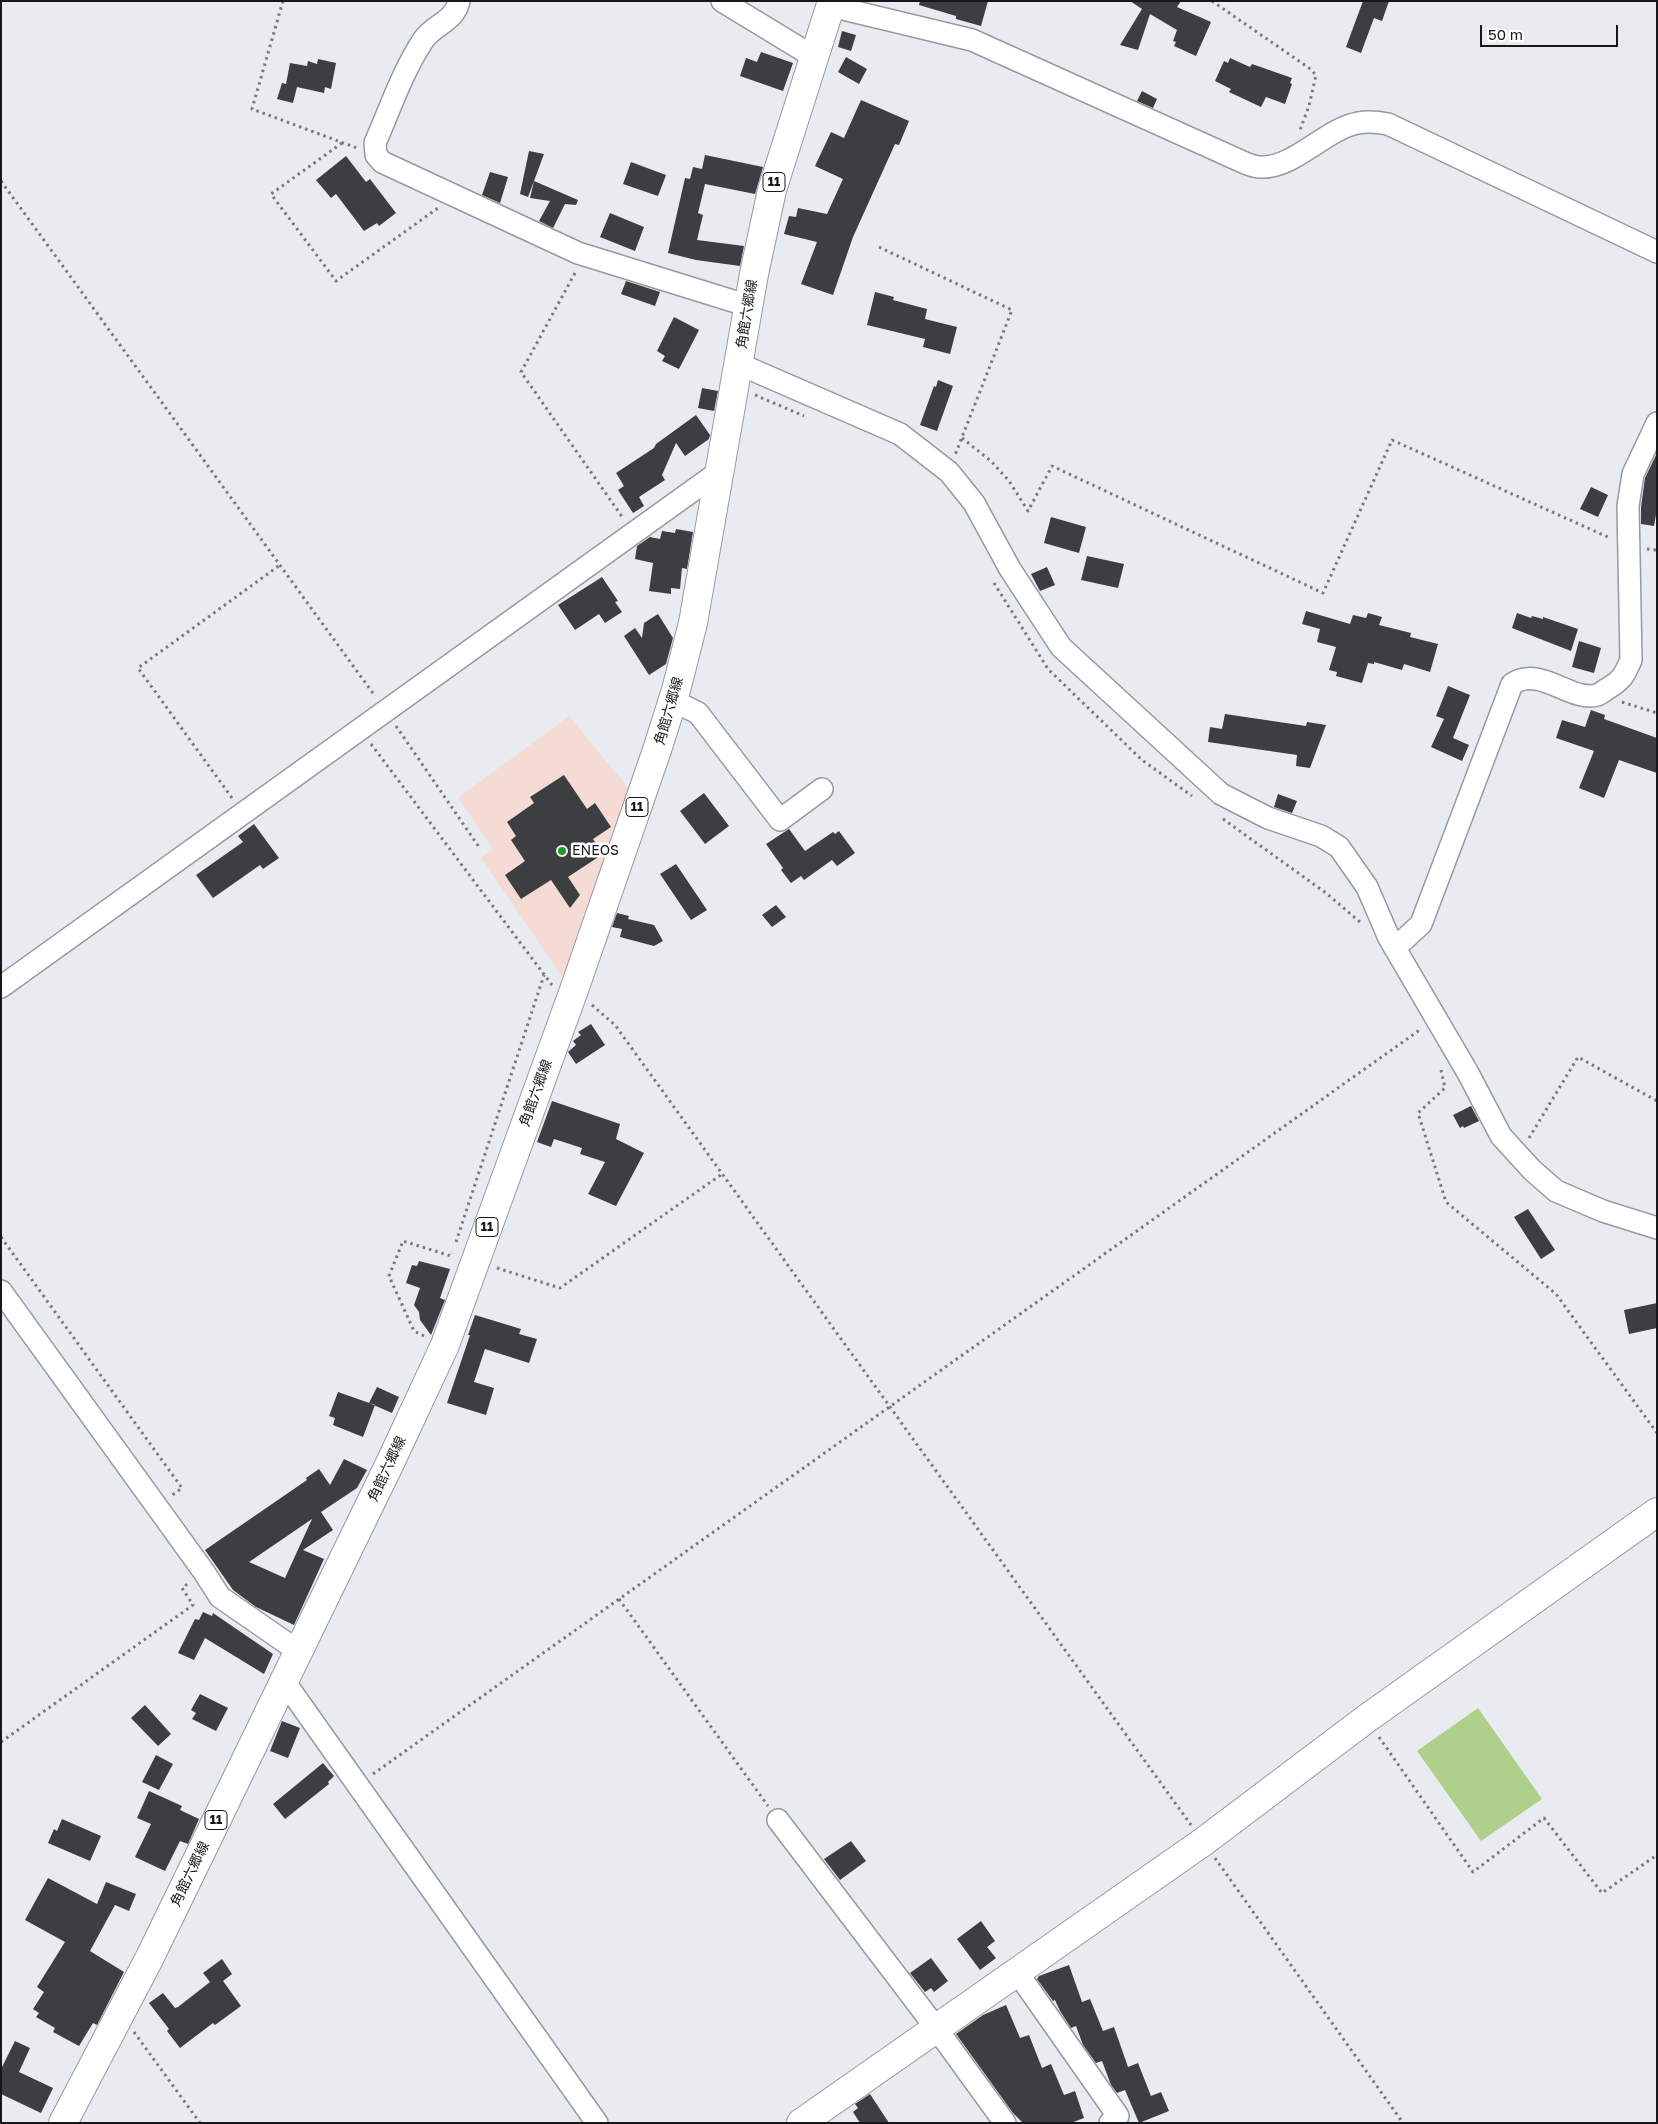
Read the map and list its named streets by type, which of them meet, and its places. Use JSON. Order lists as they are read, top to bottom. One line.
{"streets":{"main road":["11","角館六郷線"]},"places":["ENEOS"],"scale_bar":"50 m"}
